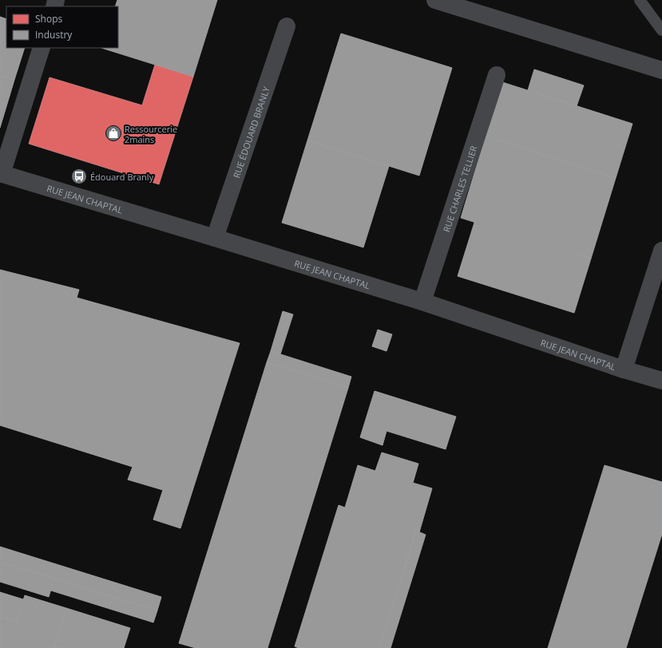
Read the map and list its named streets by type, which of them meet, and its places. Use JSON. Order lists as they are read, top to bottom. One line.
{"streets":{"street":["RUE ÉDOUARD BRANLY","RUE CHARLES TELLIER","RUE JEAN CHAPTAL"]},"crossings":[["RUE ÉDOUARD BRANLY","RUE JEAN CHAPTAL"],["RUE CHARLES TELLIER","RUE JEAN CHAPTAL"]],"places":{"shop":["Ressourcerie 2mains"],"bus stop":["Édouard Branly"]},"legend":["Shops","Industry"]}
